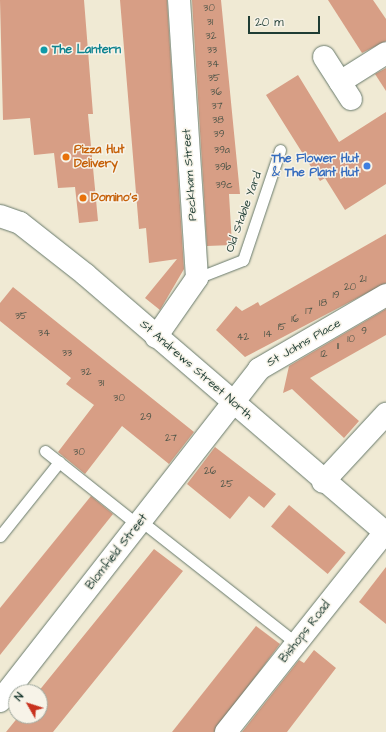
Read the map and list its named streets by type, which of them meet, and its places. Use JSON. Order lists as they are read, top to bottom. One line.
{"streets":{"street":["Peckham Street","St Johns Place","St Andrews Street North","Blomfield Street","Bishops Road"],"lane":["Old Stable Yard"]},"crossings":[["Peckham Street","Old Stable Yard"],["St Johns Place","St Andrews Street North"],["St Johns Place","Blomfield Street"],["St Andrews Street North","Blomfield Street"],["St Andrews Street North","Bishops Road"]],"places":["The Lantern","Pizza Hut Delivery","The Flower Hut & The Plant Hut","Domino's"],"house_numbers":["30","31","32","33","34","35","36","37","38","39","39a","39b","39c","21","20","19","18","17","35","16","15","9","34","14","42","10","11","33","12","32","31","30","29","27","30","26","25"],"scale_bar":"20 m","north":"top left"}
